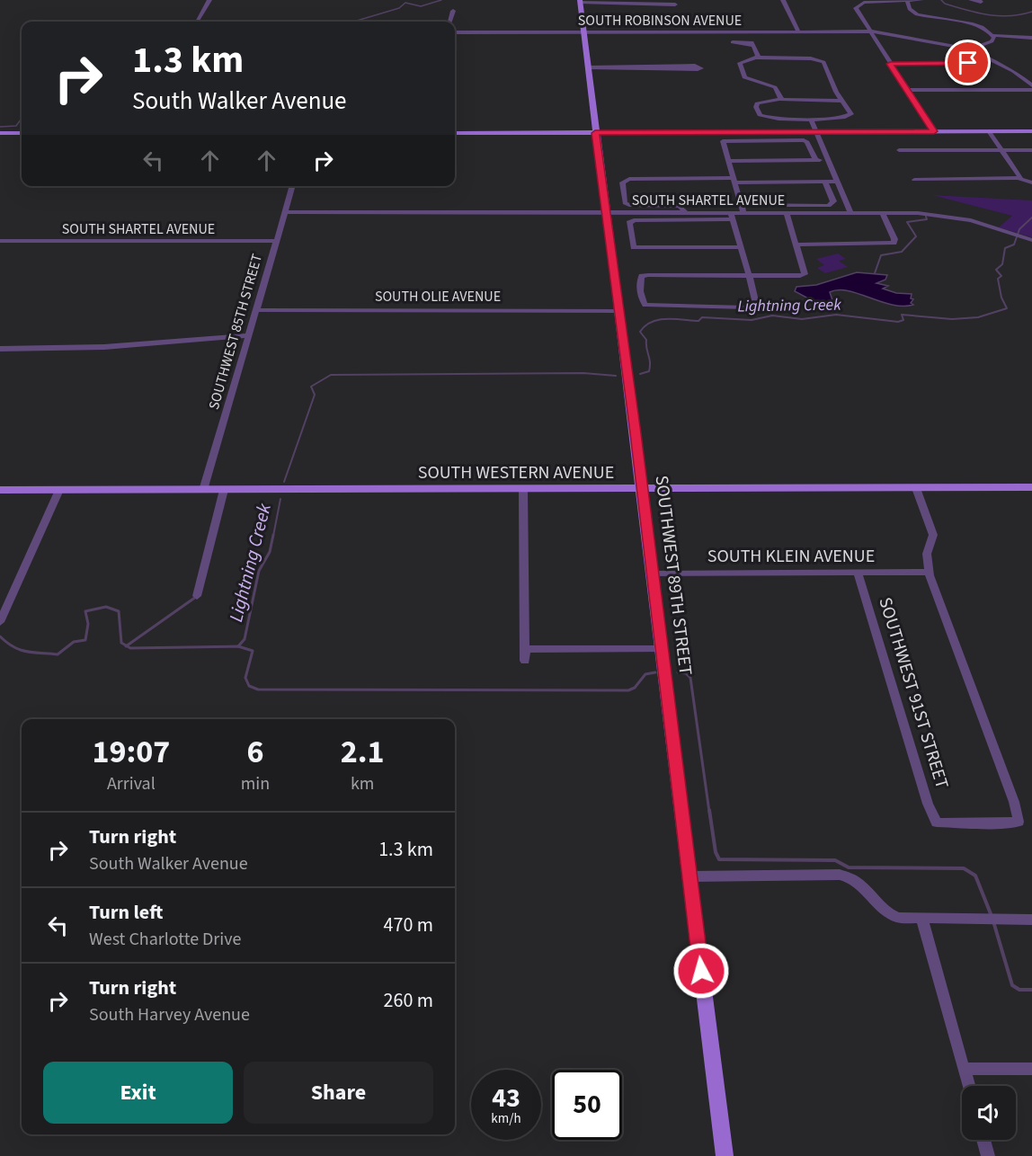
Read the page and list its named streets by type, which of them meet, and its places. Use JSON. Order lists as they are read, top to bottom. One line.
{"streets":{"main road":["SOUTH WESTERN AVENUE","SOUTHWEST 89TH STREET"],"street":["SOUTH ROBINSON AVENUE","SOUTH SHARTEL AVENUE","SOUTH OLIE AVENUE","SOUTHWEST 85TH STREET","SOUTH KLEIN AVENUE","SOUTHWEST 91ST STREET"]},"crossings":[["SOUTH ROBINSON AVENUE","SOUTHWEST 89TH STREET"],["SOUTH SHARTEL AVENUE","SOUTHWEST 85TH STREET"],["SOUTH SHARTEL AVENUE","SOUTHWEST 89TH STREET"],["SOUTH OLIE AVENUE","SOUTHWEST 85TH STREET"],["SOUTH OLIE AVENUE","SOUTHWEST 89TH STREET"],["SOUTHWEST 85TH STREET","SOUTH WESTERN AVENUE"],["SOUTH WESTERN AVENUE","SOUTHWEST 89TH STREET"],["SOUTH KLEIN AVENUE","SOUTHWEST 89TH STREET"],["SOUTH KLEIN AVENUE","SOUTHWEST 91ST STREET"]],"water":["Lightning Creek"],"page":{"turn":["1.3 km","South Walker Avenue"],"eta":["19:07","Arrival","6","min","2.1","km"],"list":[{"name":"Turn right","note":"South Walker Avenue","value":"1.3 km"},{"name":"Turn left","note":"West Charlotte Drive","value":"470 m"},{"name":"Turn right","note":"South Harvey Avenue","value":"260 m"}],"buttons":["Exit","Share"],"speed":"43 km/h","limit":"50"}}
